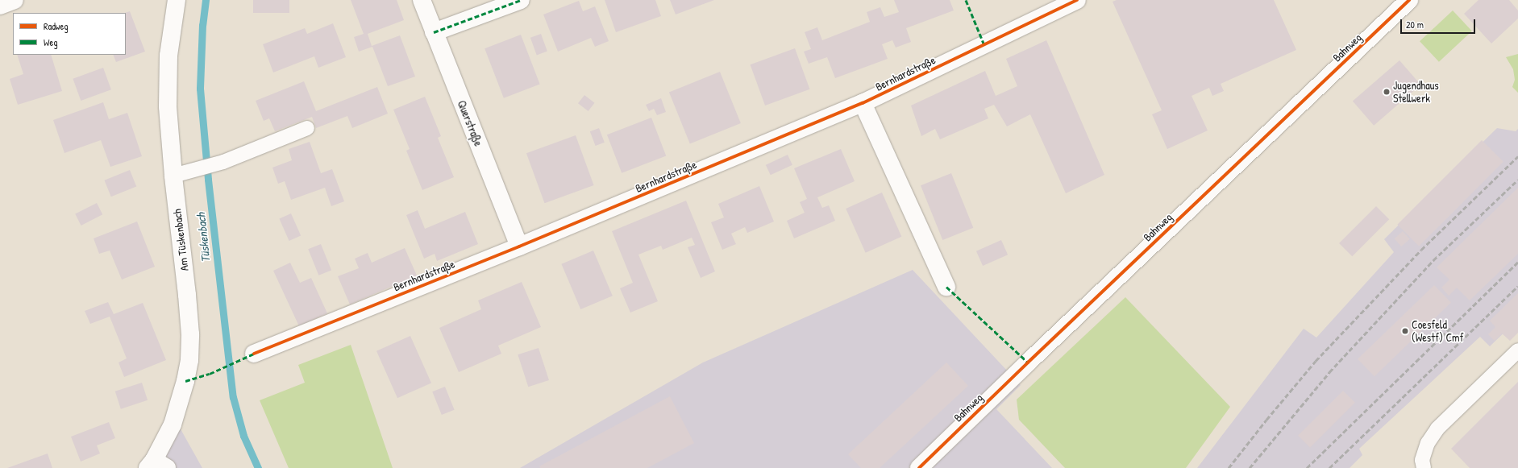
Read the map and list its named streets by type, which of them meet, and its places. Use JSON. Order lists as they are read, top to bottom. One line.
{"streets":{"street":["Bahnweg","Bernhardstraße","Querstraße","Am Tüskenbach"]},"crossings":[["Bernhardstraße","Querstraße"]],"water":["Tüskenbach"],"places":["Jugendhaus Stellwerk","Coesfeld (Westf) Cmf"],"legend":["Radweg","Weg"],"scale_bar":"20 m"}
